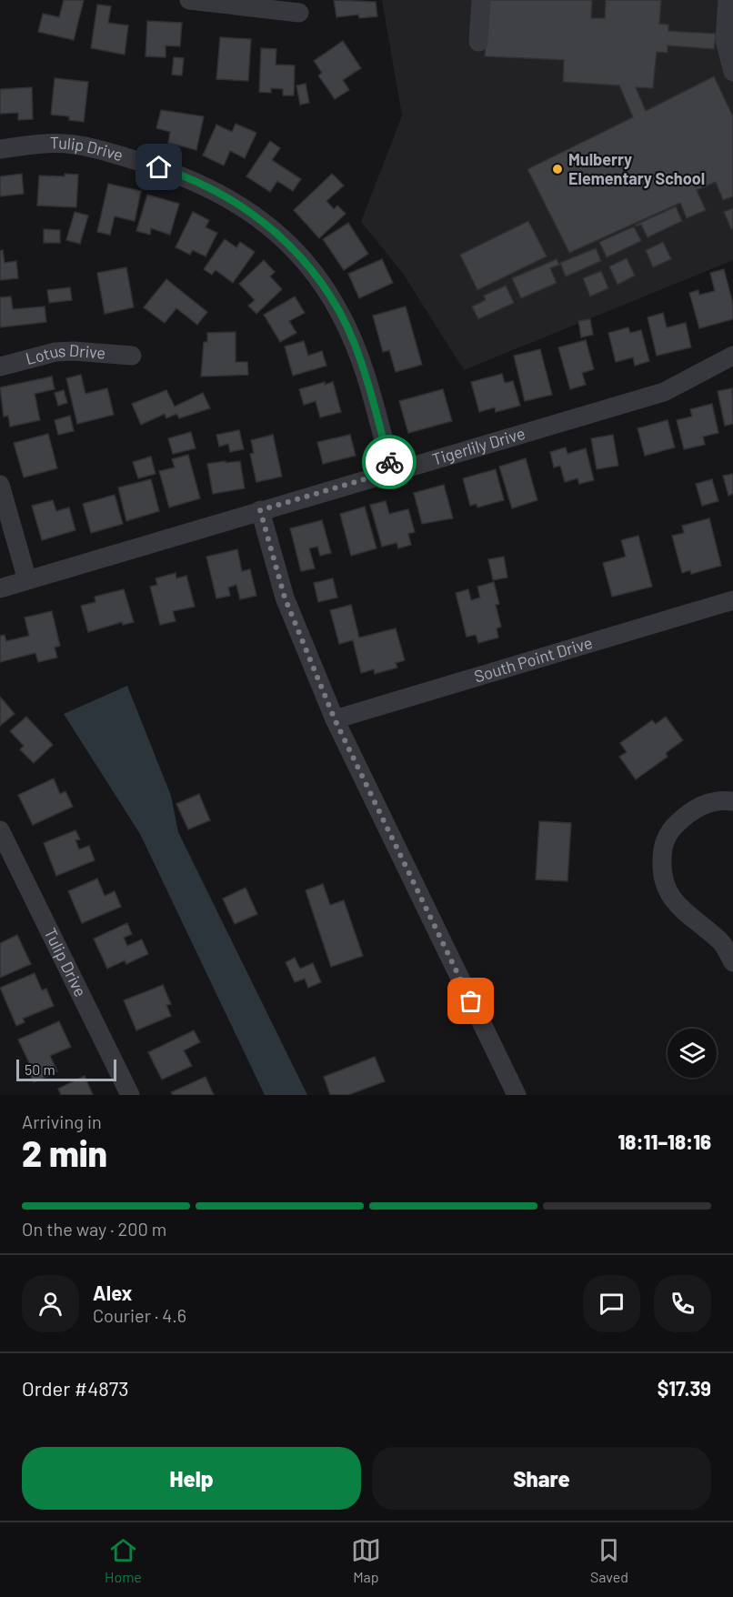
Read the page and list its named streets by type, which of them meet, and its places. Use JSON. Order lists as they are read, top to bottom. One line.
{"streets":{"street":["Tulip Drive","Lotus Drive","Tigerlily Drive","South Point Drive"]},"crossings":[["Tulip Drive","Tigerlily Drive"]],"places":["Mulberry Elementary School"],"scale_bar":"50 m","page":{"scale":"50 m","heading":["2 min","Arriving in","18:11–18:16"],"panel":["Alex","Courier · 4.6","Order #4873","$17.39"],"bar":"On the way · 200 m","buttons":["Help","Share"],"tabs":["Home","Map","Saved"]}}
